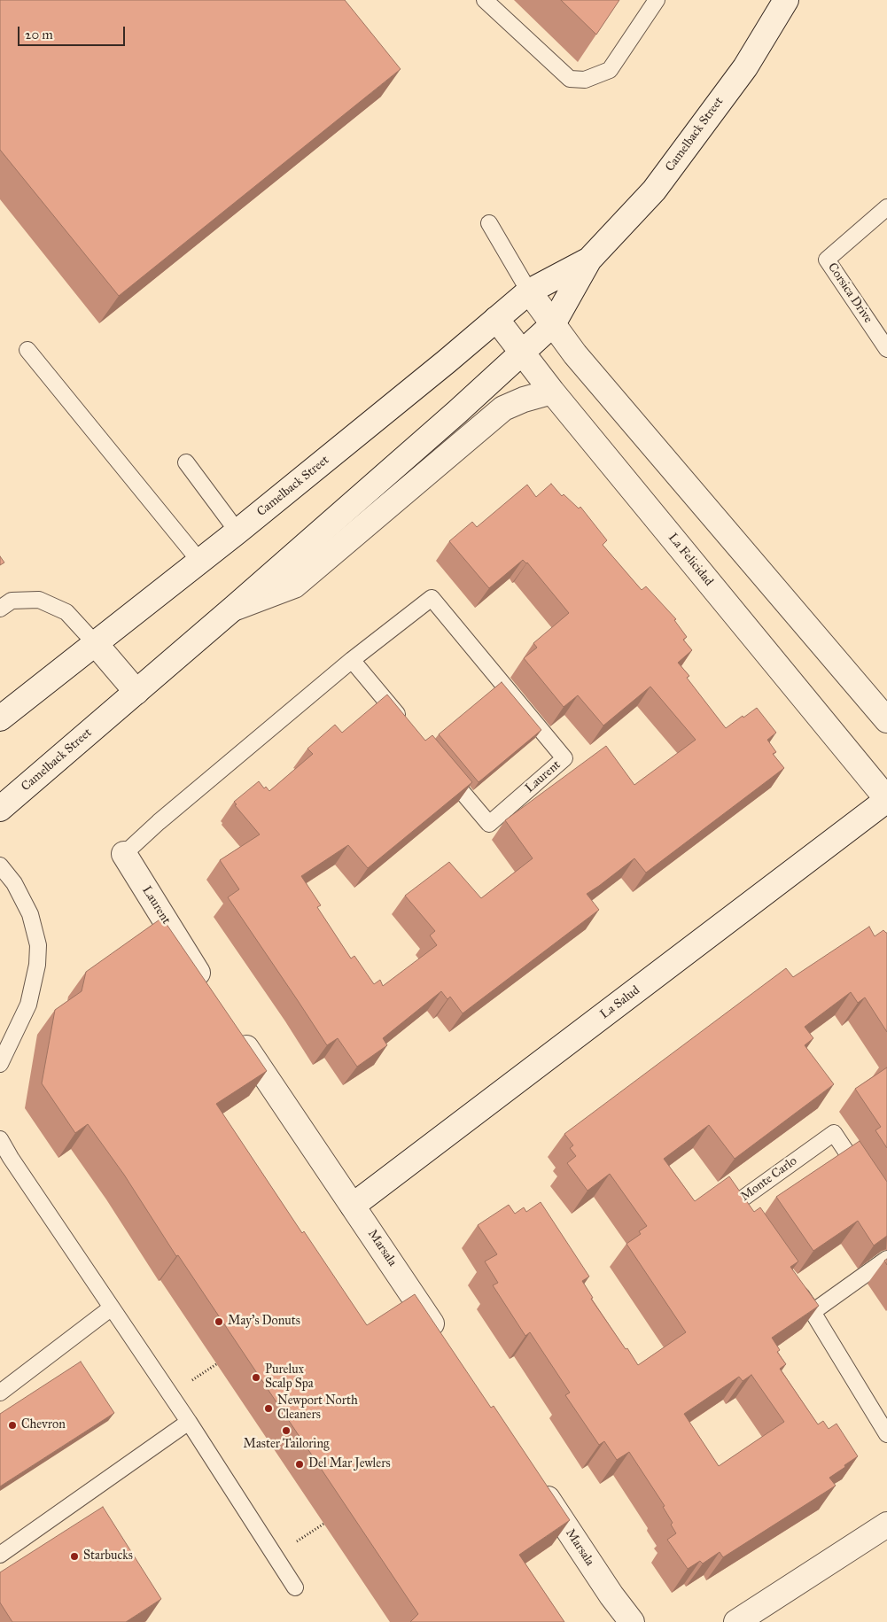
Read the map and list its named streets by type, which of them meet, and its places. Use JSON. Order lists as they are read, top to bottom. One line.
{"streets":{"street":["Camelback Street","La Felicidad","Laurent","La Salud","Marsala"],"lane":["Corsica Drive","Monte Carlo"]},"crossings":[["Camelback Street","La Felicidad"],["La Felicidad","La Salud"],["La Salud","Marsala"]],"places":["May’s Donuts","Purelux Scalp Spa","Newport North Cleaners","Chevron","Master Tailoring","Del Mar Jewlers","Starbucks"],"scale_bar":"20 m"}
